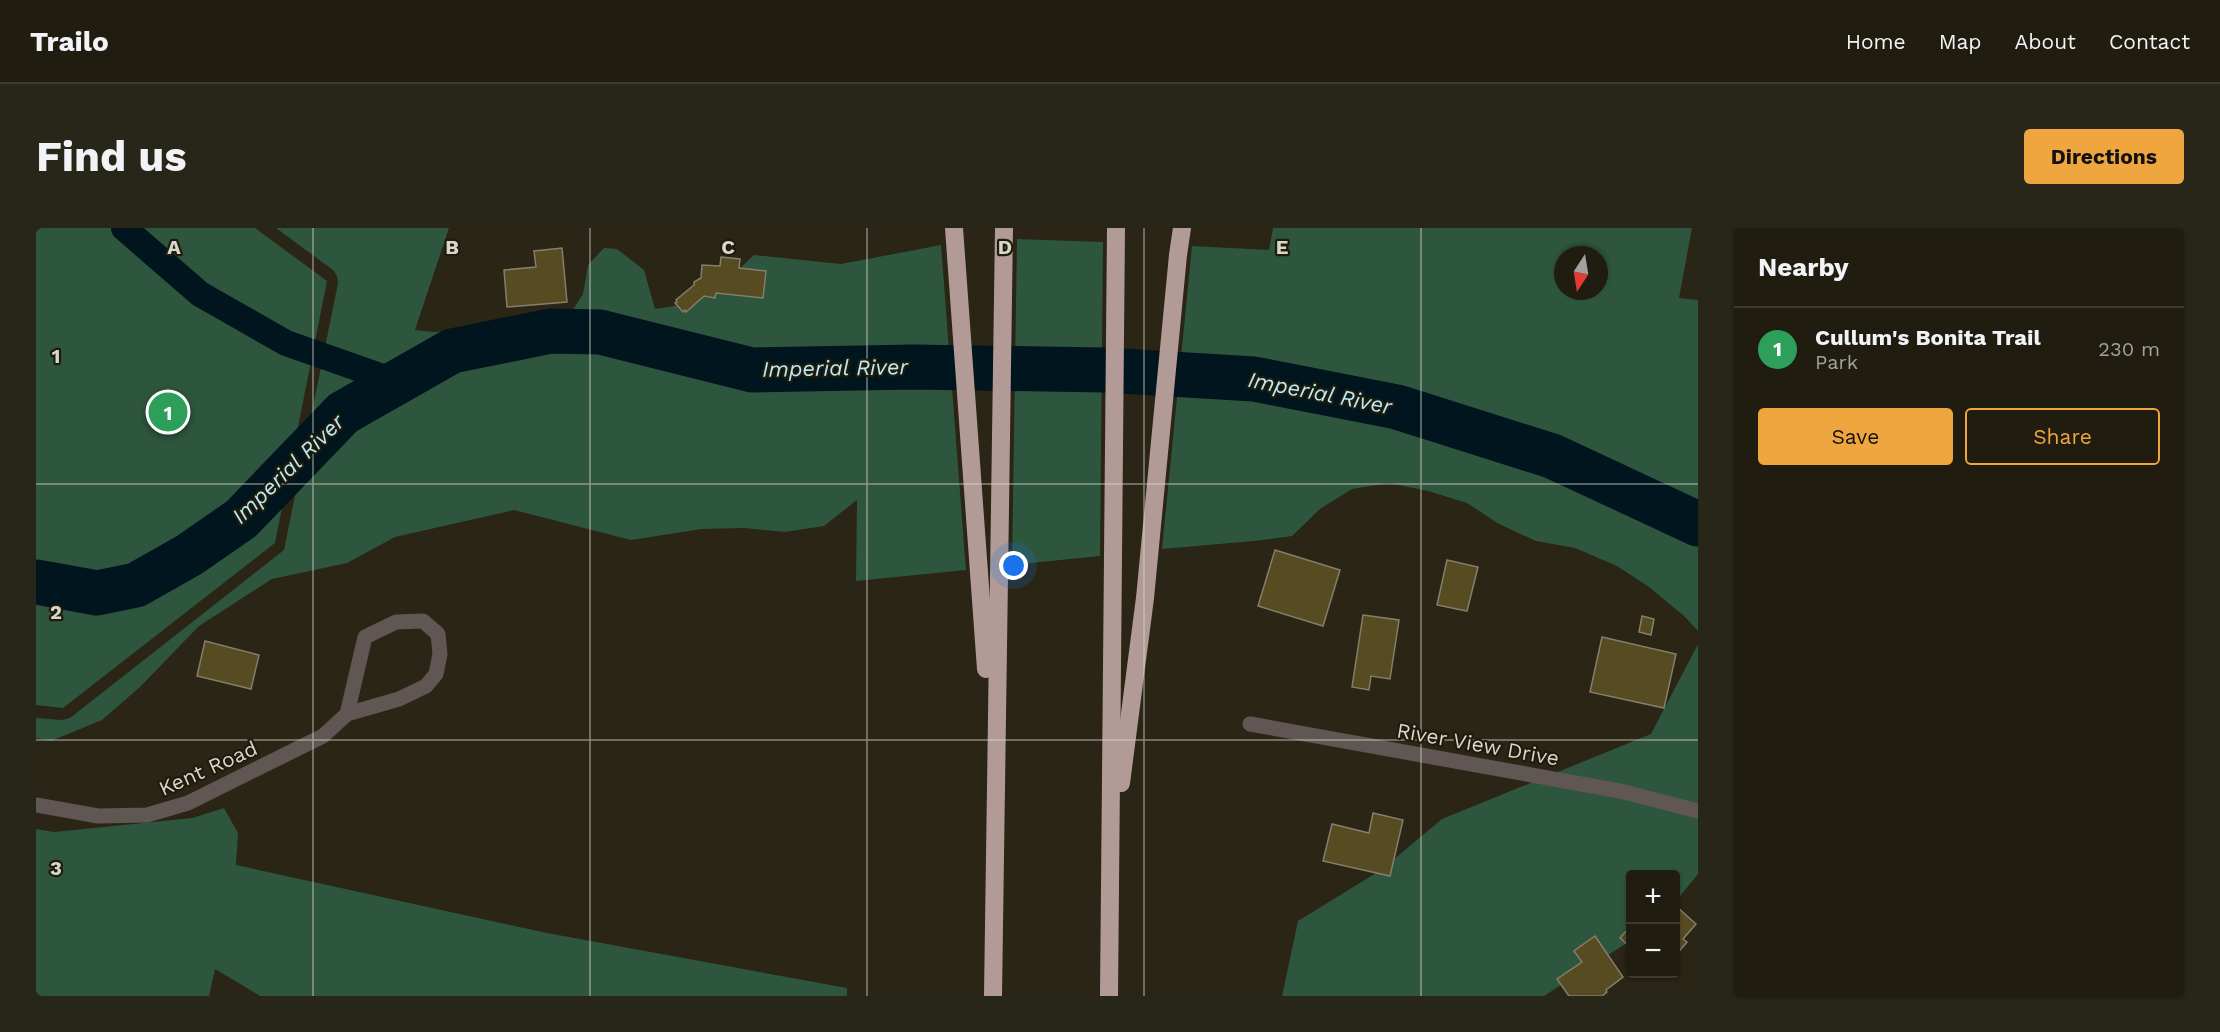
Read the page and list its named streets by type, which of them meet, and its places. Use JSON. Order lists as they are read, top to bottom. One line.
{"streets":{"street":["River View Drive","Kent Road"]},"water":["Imperial River"],"north":"bottom","page":{"header":"Trailo","nav":["Home","Map","About","Contact"],"buttons":["Directions",["Save","Share"]],"title":"Find us","heading":"Nearby","list":[{"mark":"1","name":"Cullum's Bonita Trail","note":"Park","value":"230 m"}],"pins":"1","map_buttons":["+","−"]},"grid":{"columns":["A","B","C","D","E"],"rows":["1","2","3"]}}
